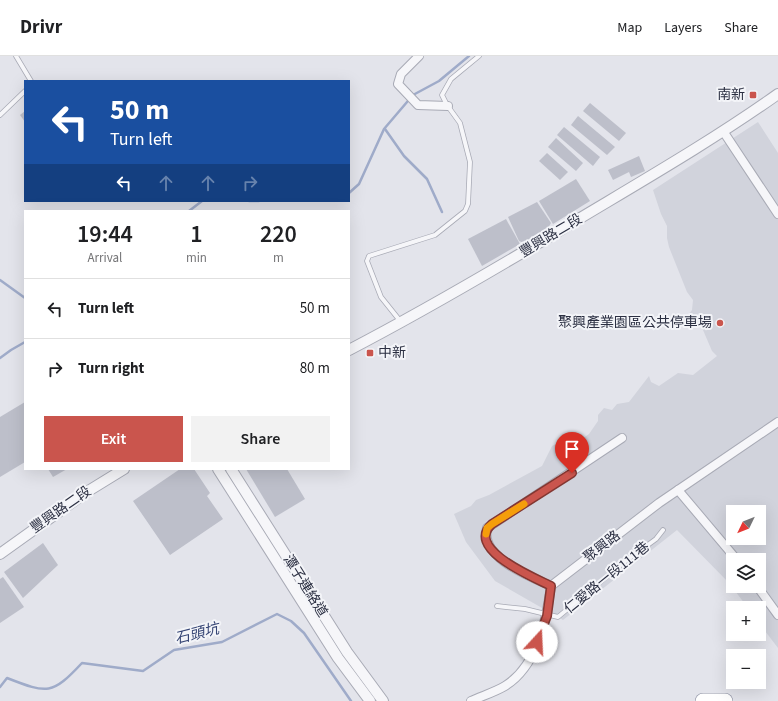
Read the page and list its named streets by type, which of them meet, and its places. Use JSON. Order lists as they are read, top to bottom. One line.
{"streets":{"street":["豐興路二段","聚興路","潭子連絡道"],"lane":["仁愛路一段111巷"]},"water":["石頭坑"],"places":{"transit":["南新","中新"],"other":["聚興產業園區公共停車場"]},"north":"bottom left","page":{"header":"Drivr","nav":["Map","Layers","Share"],"turn":["50 m","Turn left"],"eta":["19:44","Arrival","1","min","220","m"],"list":[{"name":"Turn left","value":"50 m"},{"name":"Turn right","value":"80 m"}],"buttons":["Exit","Share"],"map_buttons":["+","−"]}}
